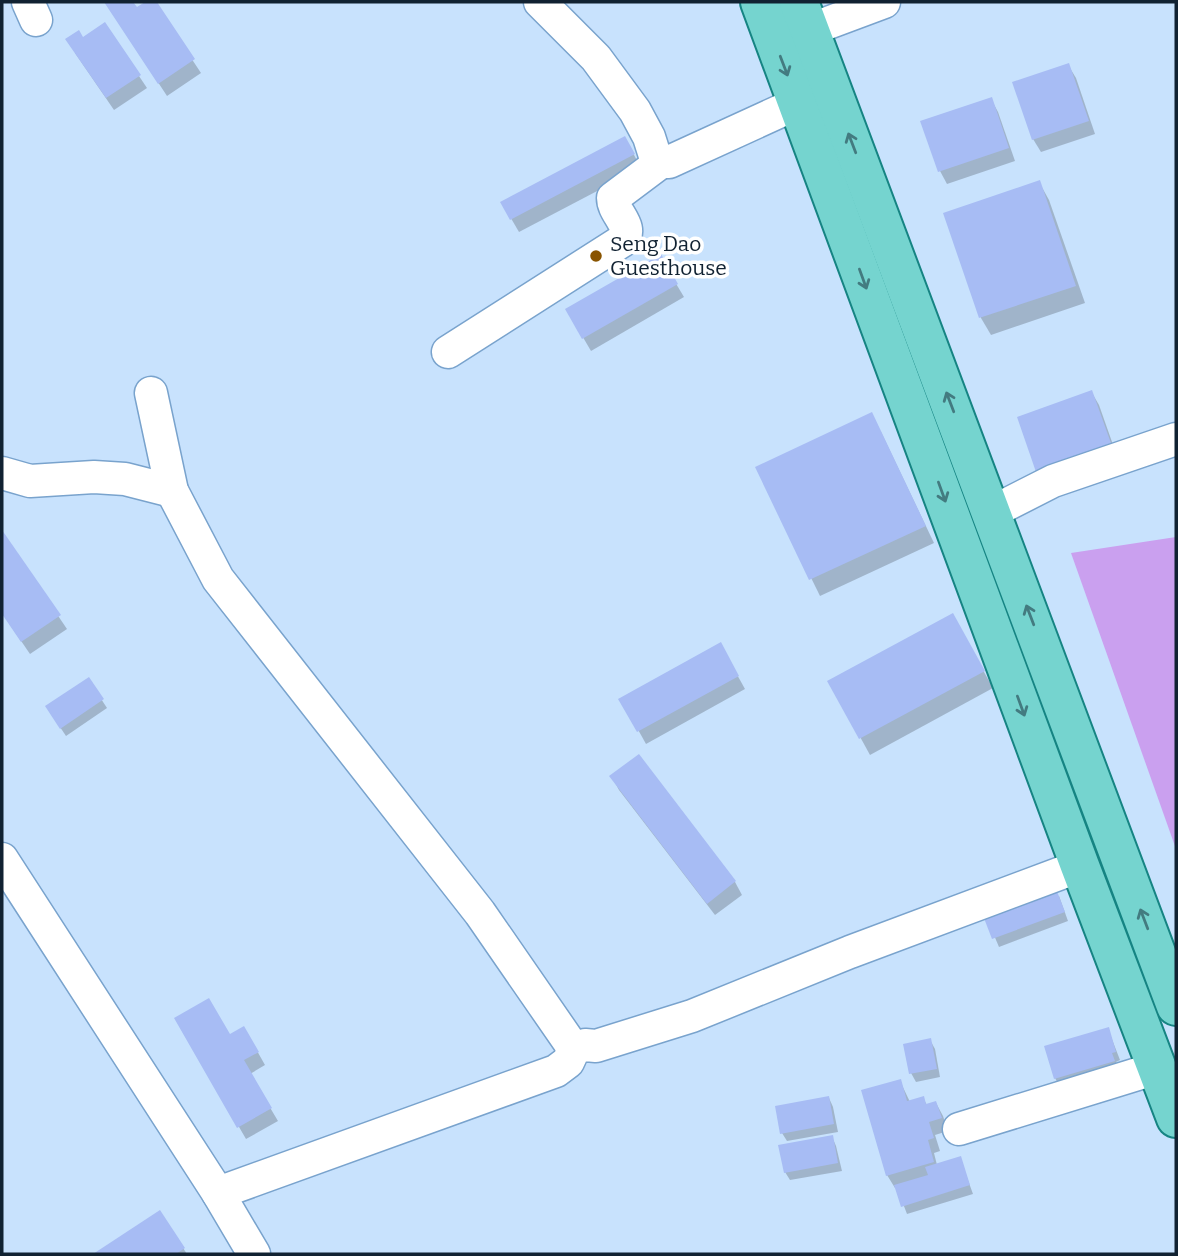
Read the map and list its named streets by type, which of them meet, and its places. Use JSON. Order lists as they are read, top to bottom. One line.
{"places":["Seng Dao Guesthouse"]}
